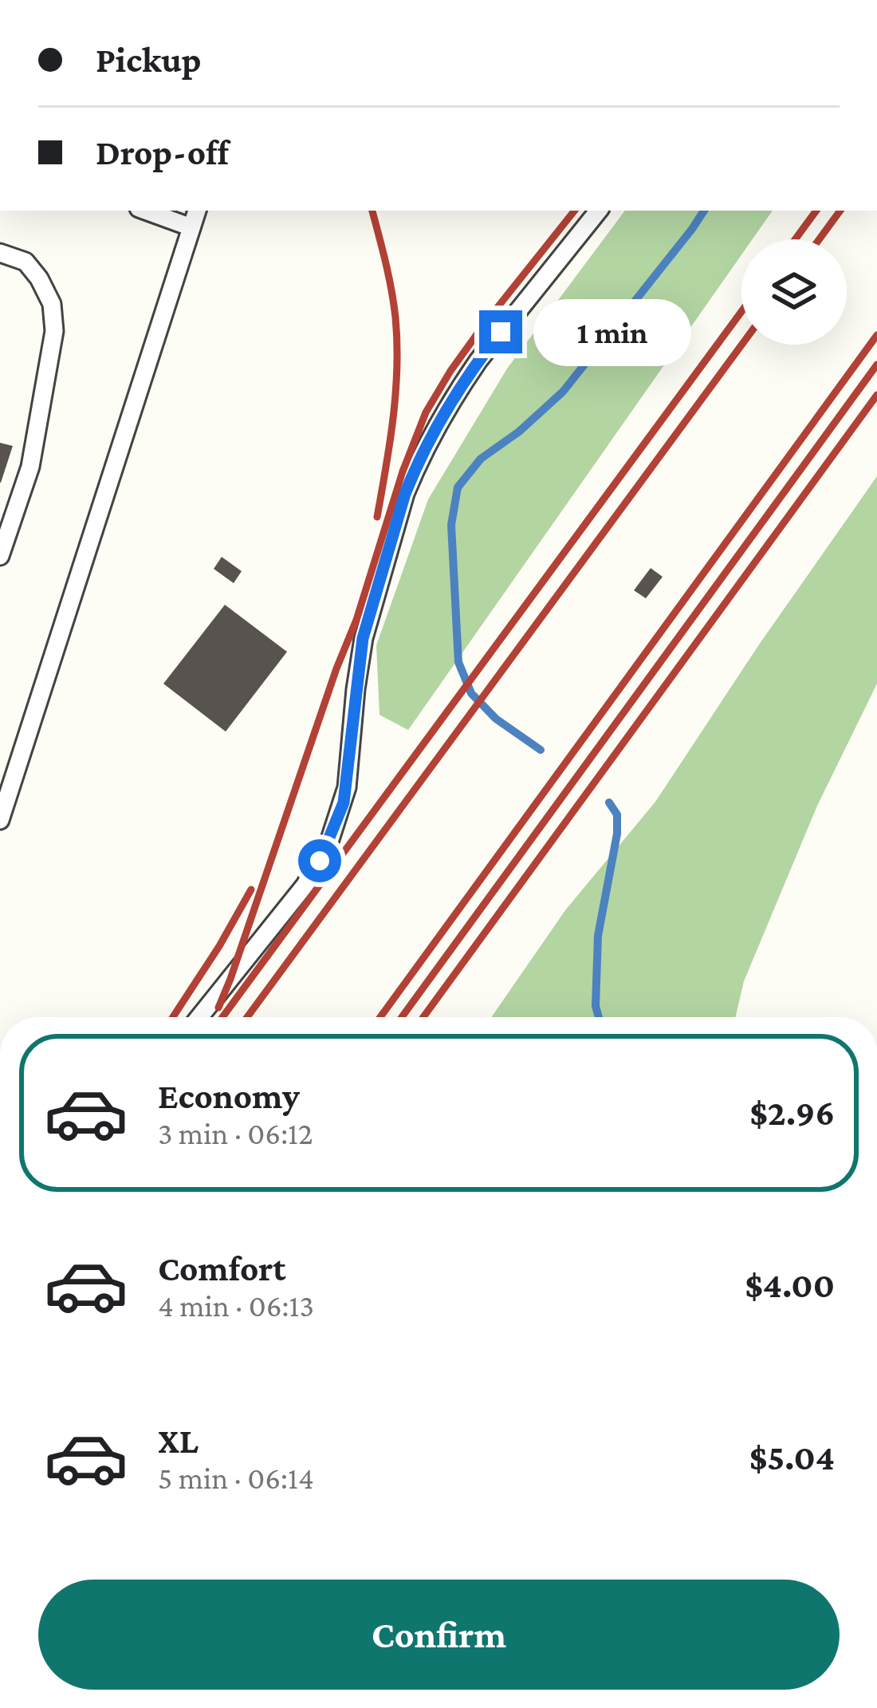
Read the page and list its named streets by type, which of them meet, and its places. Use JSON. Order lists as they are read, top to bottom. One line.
{"page":{"banner":["Pickup","Drop-off"],"bubble":"1 min","list":[{"name":"Economy","note":"3 min · 06:12","value":"$2.96"},{"name":"Comfort","note":"4 min · 06:13","value":"$4.00"},{"name":"XL","note":"5 min · 06:14","value":"$5.04"}],"buttons":"Confirm"}}
